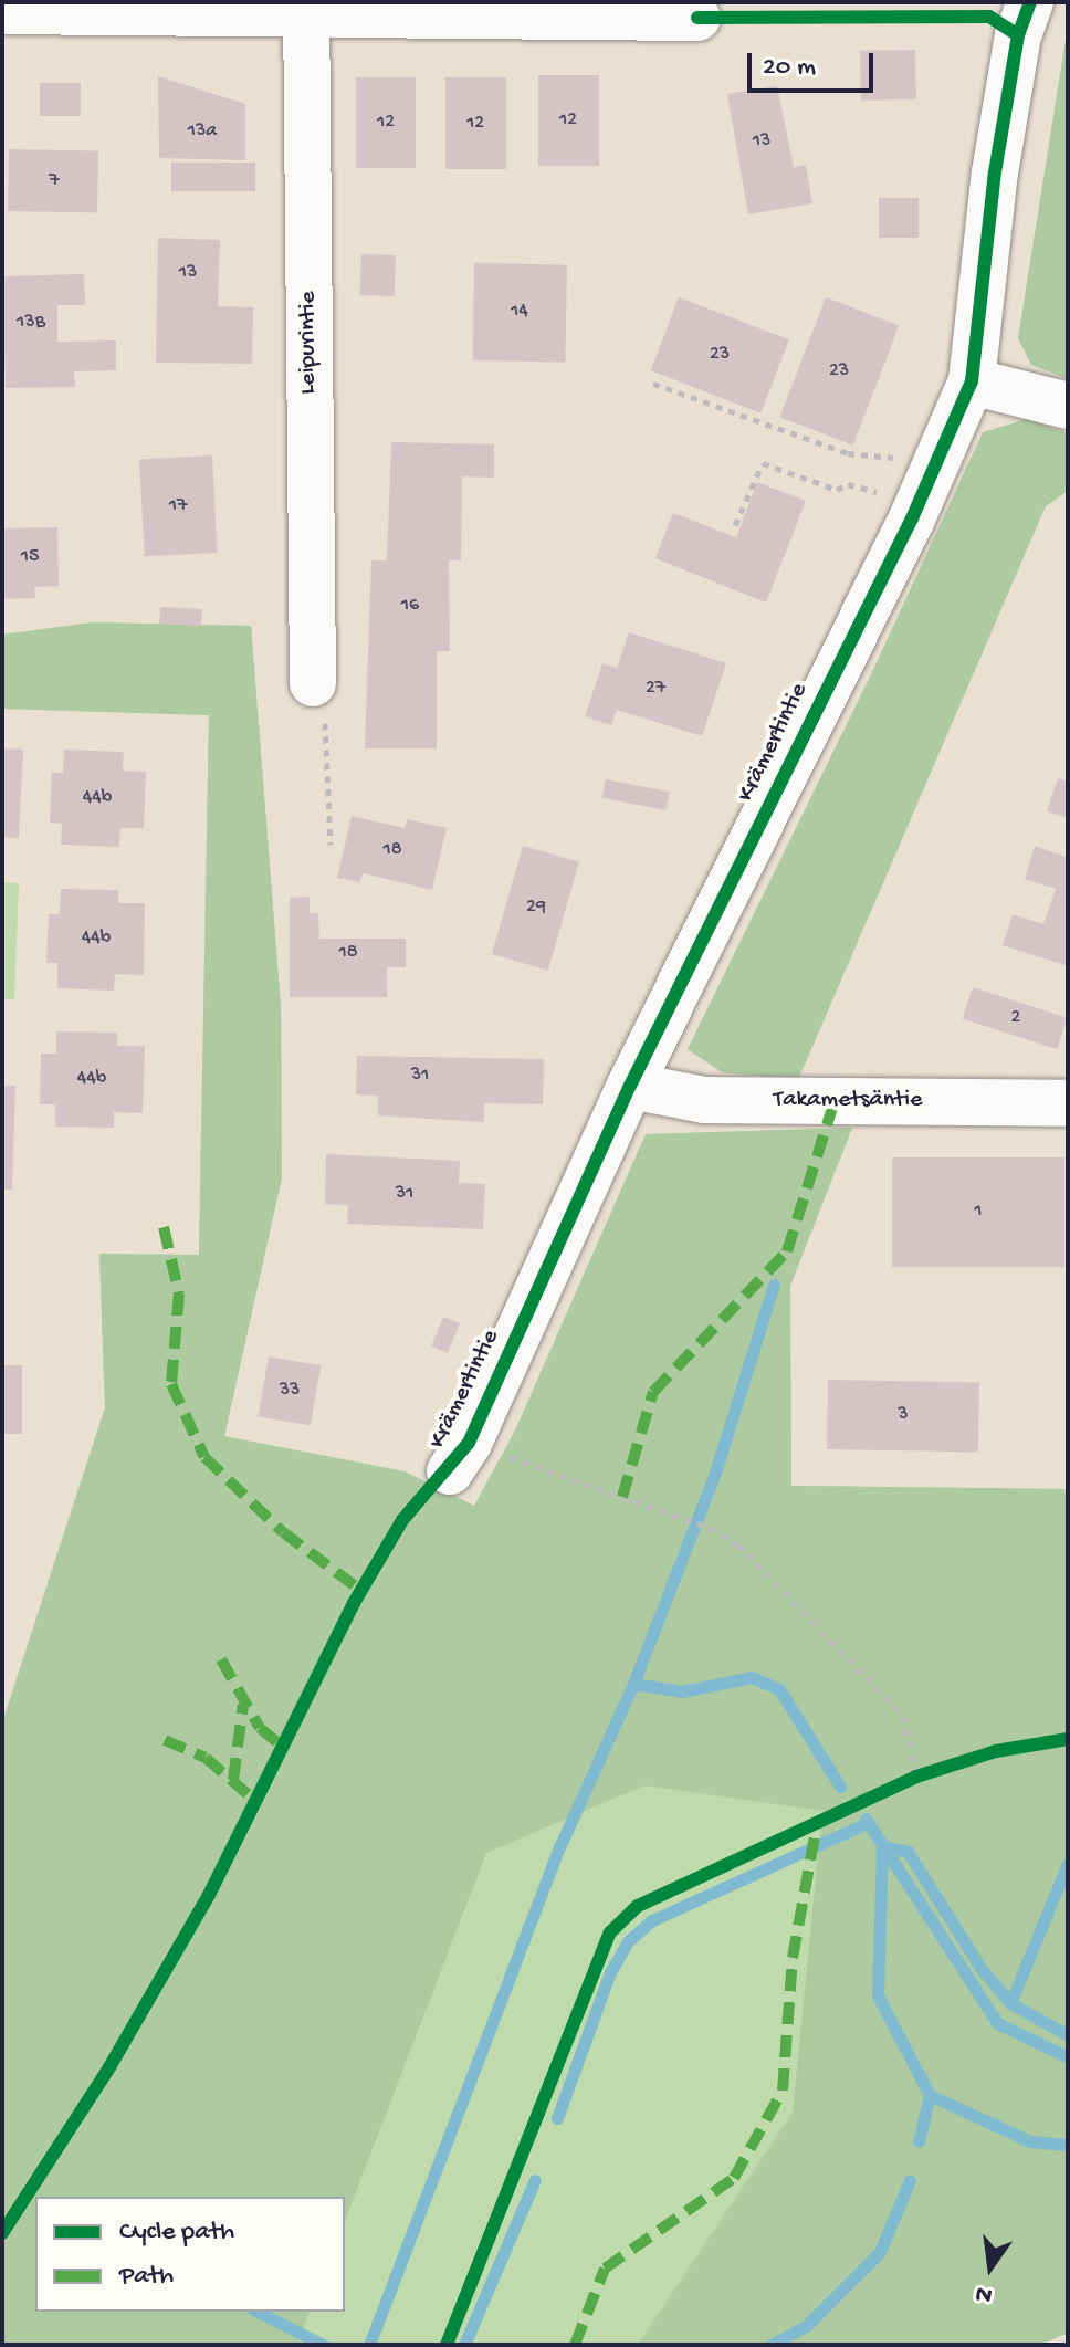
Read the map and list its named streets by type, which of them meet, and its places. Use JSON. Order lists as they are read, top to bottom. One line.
{"streets":{"street":["Leipurintie","Krämertintie","Takametsäntie"]},"crossings":[["Krämertintie","Takametsäntie"]],"house_numbers":["12","12","12","13a","13","7","13","14","13B","23","23","17","15","16","27","44b","18","29","44b","18","2","31","44b","31","1","33","3"],"legend":["Cycle path","Path"],"scale_bar":"20 m","north":"bottom"}
